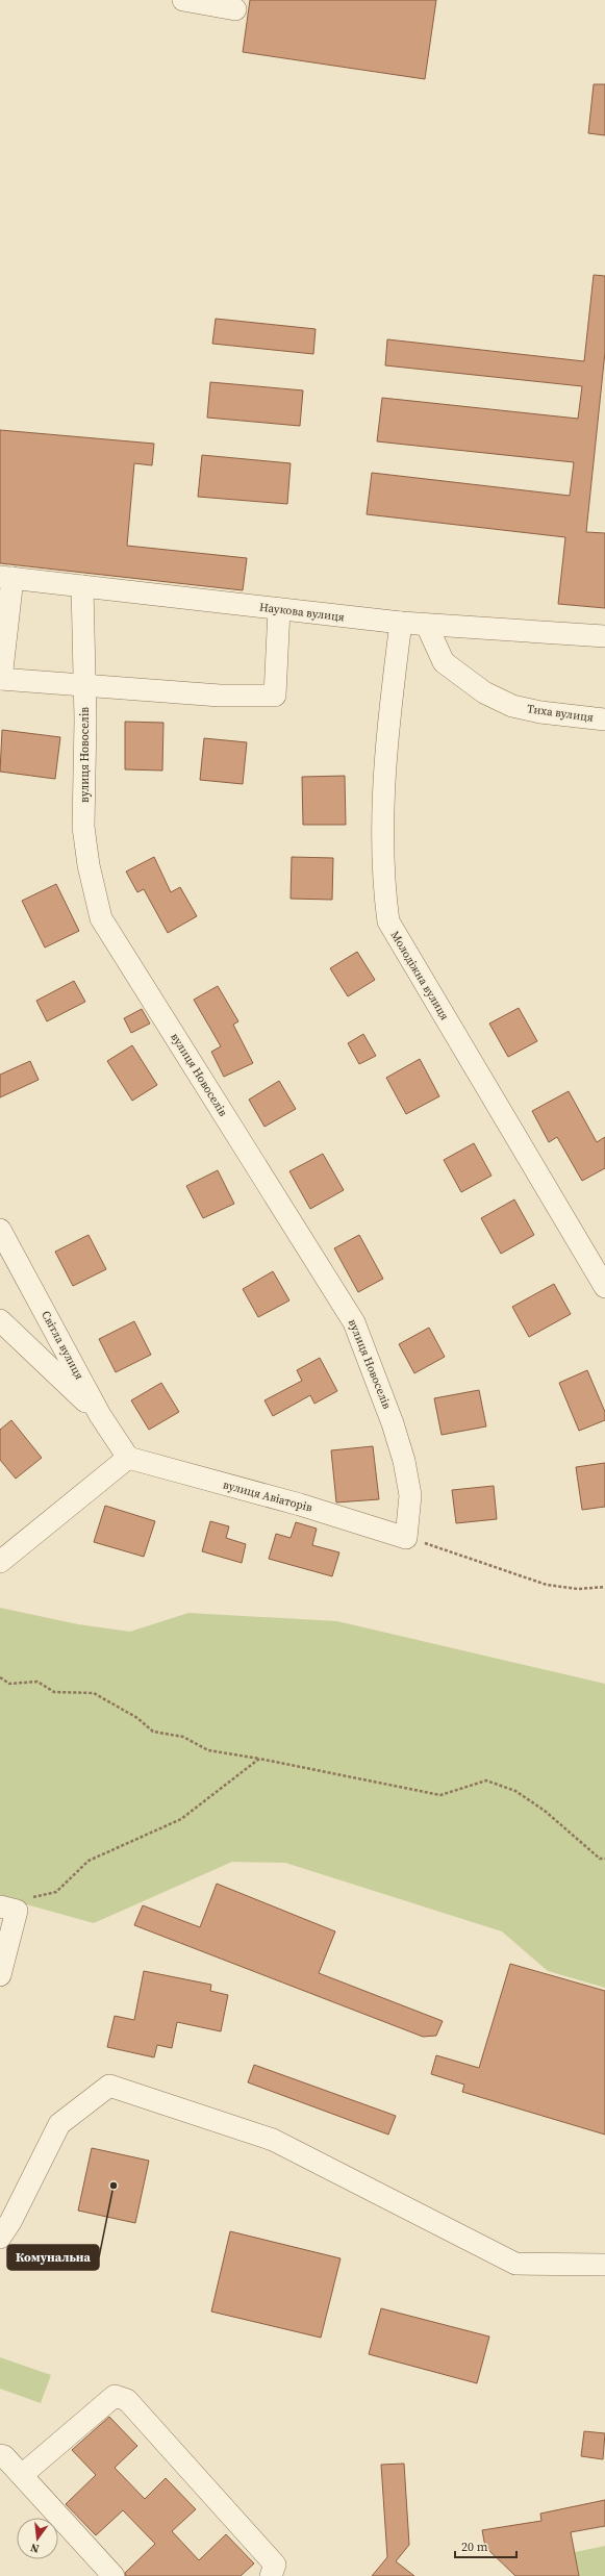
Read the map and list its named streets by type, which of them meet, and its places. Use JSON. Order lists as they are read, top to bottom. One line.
{"streets":{"street":["Наукова вулиця","Тиха вулиця","вулиця Новоселів","Молодіжна вулиця","Світла вулиця","вулиця Авіаторів"]},"crossings":[["Наукова вулиця","Тиха вулиця"],["Наукова вулиця","вулиця Новоселів"],["Наукова вулиця","Молодіжна вулиця"],["вулиця Новоселів","вулиця Авіаторів"],["Світла вулиця","вулиця Авіаторів"]],"places":["Комунальна"],"scale_bar":"20 m","north":"bottom"}
